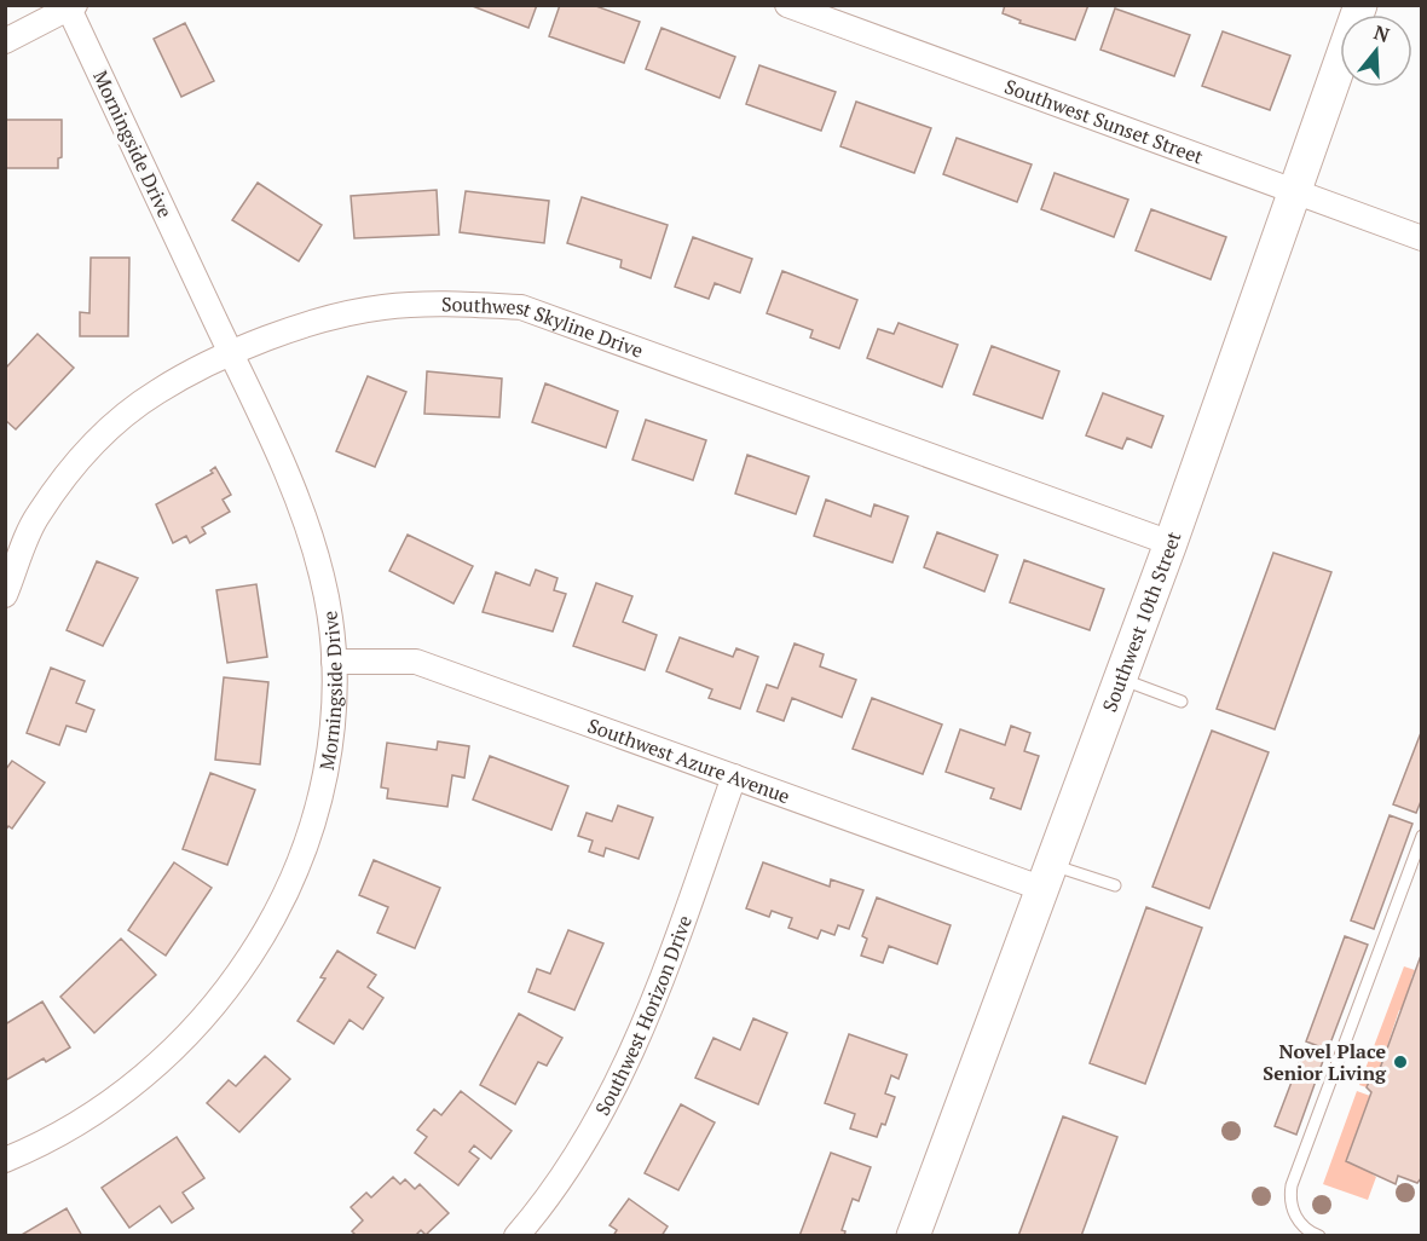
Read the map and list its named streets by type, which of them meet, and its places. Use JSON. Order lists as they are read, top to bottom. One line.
{"streets":{"street":["Southwest Sunset Street","Morningside Drive","Southwest Skyline Drive","Southwest 10th Street","Southwest Azure Avenue","Southwest Horizon Drive"]},"crossings":[["Southwest Sunset Street","Southwest 10th Street"],["Morningside Drive","Southwest Skyline Drive"],["Morningside Drive","Southwest Azure Avenue"],["Southwest Skyline Drive","Southwest 10th Street"],["Southwest 10th Street","Southwest Azure Avenue"],["Southwest Azure Avenue","Southwest Horizon Drive"]],"places":["Novel Place Senior Living"],"north":"top"}
